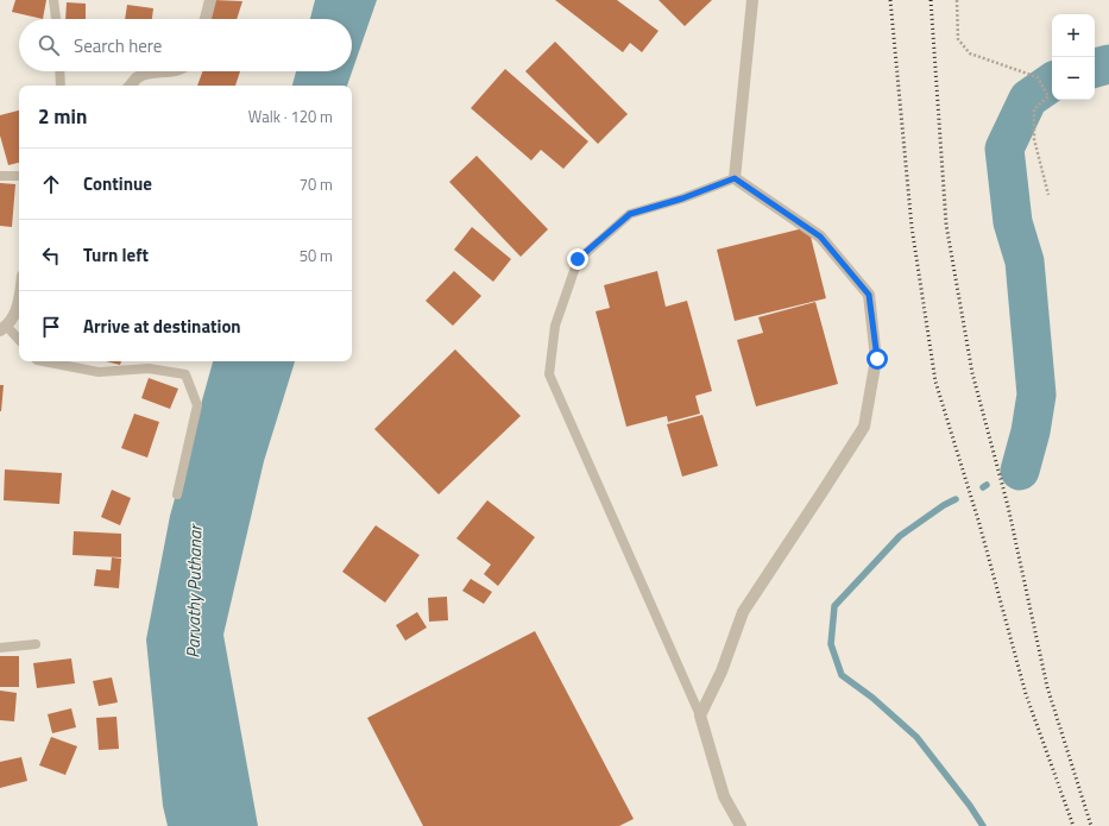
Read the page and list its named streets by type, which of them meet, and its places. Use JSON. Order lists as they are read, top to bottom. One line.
{"water":["Parvathy Puthanar"],"page":{"map_buttons":["+","−"],"search":"Search here","heading":["2 min","Walk · 120 m"],"list":[["Continue","70 m"],["Turn left","50 m"],"Arrive at destination"]}}
